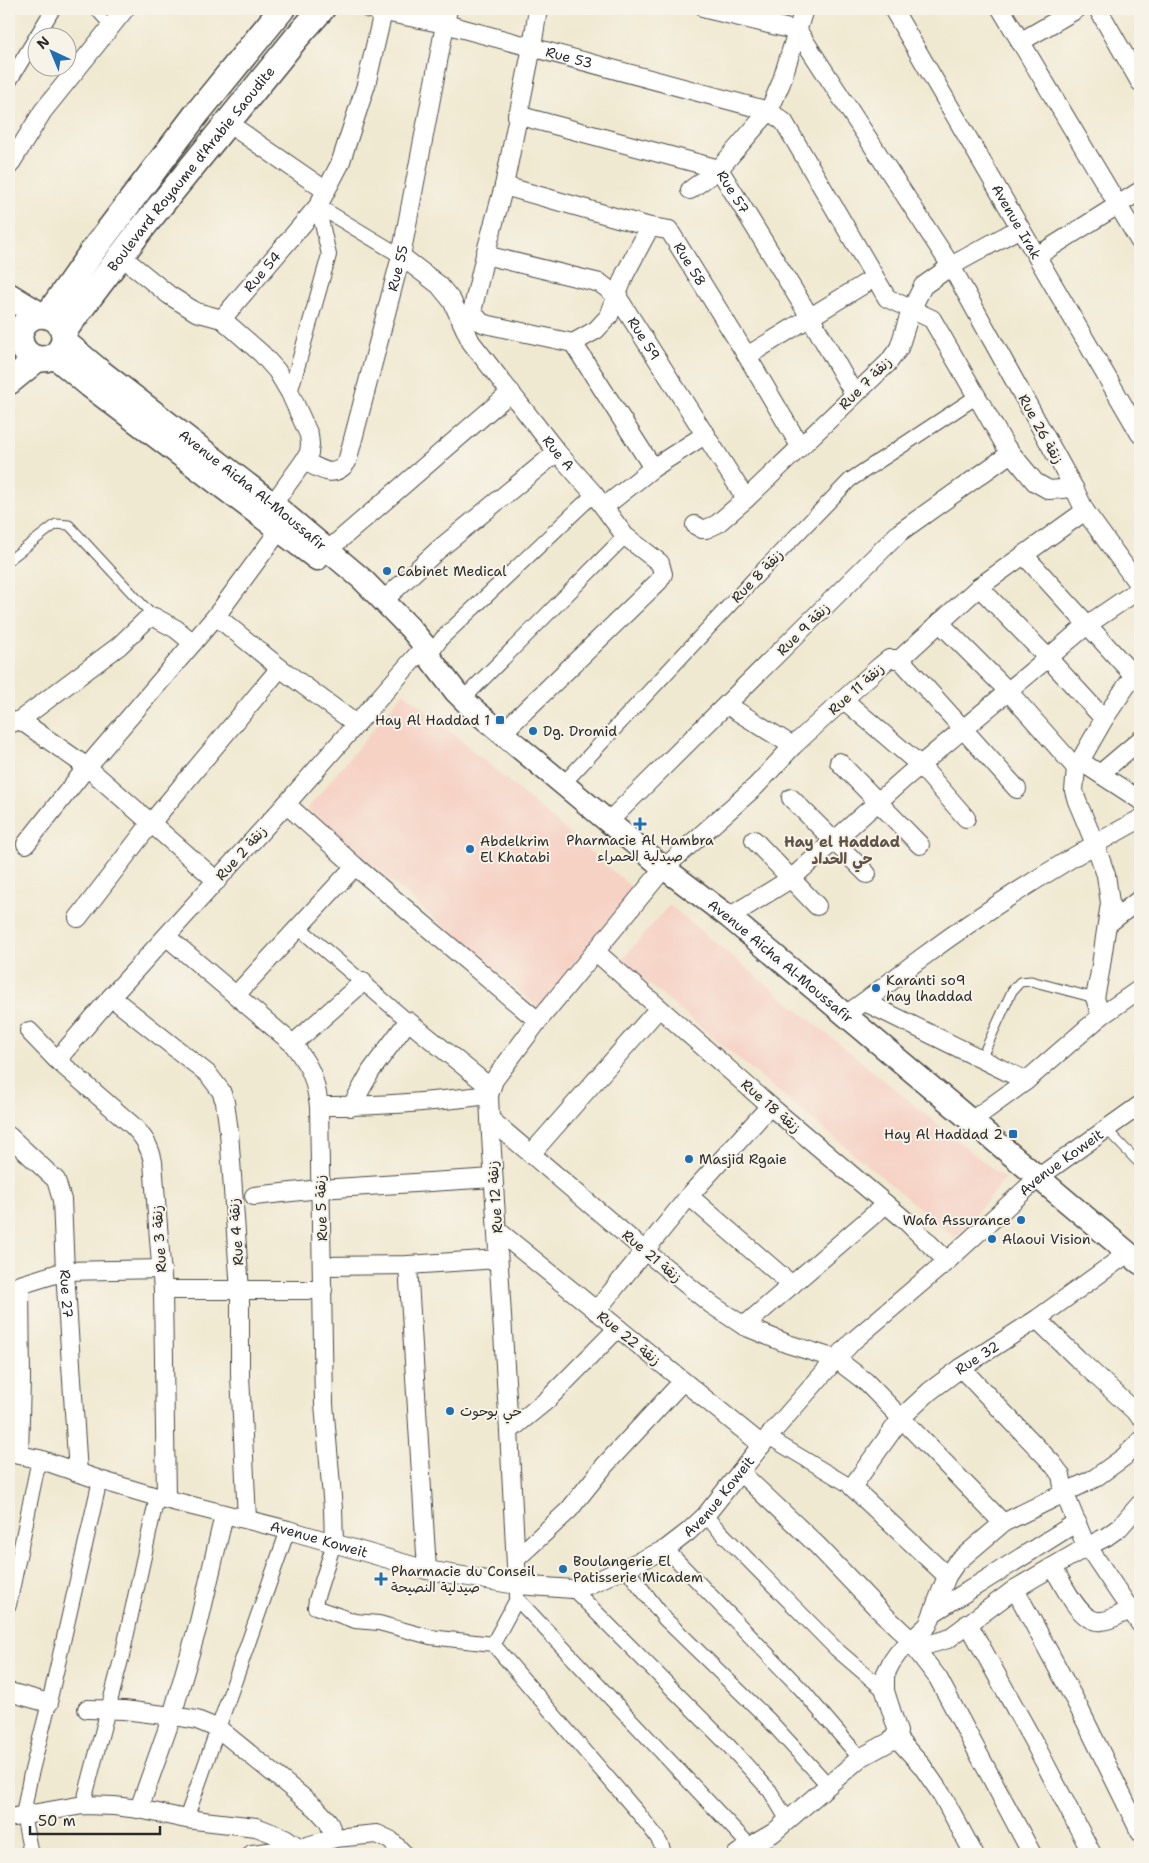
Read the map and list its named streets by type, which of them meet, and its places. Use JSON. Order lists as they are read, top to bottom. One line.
{"streets":{"main road":["Boulevard Royaume d'Arabie Saoudite","Avenue Aicha Al-Moussafir"],"street":["Rue 53","Rue 57","Avenue Irak","Rue 58","Rue 55","Rue 54","Rue 59","Rue 7 زنقة","Rue 26 زنقة","Rue A","Rue 8 زنقة","Rue 9 زنقة","Rue 11 زنقة","Rue 2 زنقة","Rue 18 زنقة","Avenue Koweit","Rue 12 زنقة","Rue 5 زنقة","Rue 4 زنقة","Rue 3 زنقة","Rue 21 زنقة","Rue 27","Rue 22 زنقة","Rue 32"]},"crossings":[["Rue 53","Rue 55"],["Rue 53","Rue 54"],["Boulevard Royaume d'Arabie Saoudite","Avenue Aicha Al-Moussafir"],["Rue 57","Rue 7 زنقة"],["Avenue Irak","Rue 7 زنقة"],["Rue 58","Rue 7 زنقة"],["Rue 55","Rue A"],["Rue 59","Rue 7 زنقة"],["Rue 7 زنقة","Rue 26 زنقة"],["Rue 26 زنقة","Rue 11 زنقة"],["Rue A","Avenue Aicha Al-Moussafir"],["Avenue Aicha Al-Moussafir","Rue 8 زنقة"],["Avenue Aicha Al-Moussafir","Rue 9 زنقة"],["Avenue Aicha Al-Moussafir","Rue 11 زنقة"],["Avenue Aicha Al-Moussafir","Rue 2 زنقة"],["Avenue Aicha Al-Moussafir","Avenue Koweit"],["Avenue Aicha Al-Moussafir","Rue 32"],["Rue 2 زنقة","Rue 5 زنقة"],["Rue 2 زنقة","Rue 4 زنقة"],["Rue 2 زنقة","Rue 3 زنقة"],["Rue 18 زنقة","Avenue Koweit"],["Avenue Koweit","Rue 12 زنقة"],["Avenue Koweit","Rue 5 زنقة"],["Avenue Koweit","Rue 4 زنقة"],["Avenue Koweit","Rue 3 زنقة"],["Avenue Koweit","Rue 21 زنقة"],["Avenue Koweit","Rue 27"],["Avenue Koweit","Rue 22 زنقة"],["Rue 12 زنقة","Rue 21 زنقة"],["Rue 12 زنقة","Rue 22 زنقة"],["Rue 22 زنقة","Rue 32"]],"districts":["Hay el Haddad حي الحداد"],"places":{"other":["Cabinet Medical","Dg. Dromid","Abdelkrim El Khatabi","Karanti so9 hay lhaddad","Masjid Rgaie","Wafa Assurance","Alaoui Vision","حي بوحوت","Boulangerie El Patisserie Micadem"],"transit":["Hay Al Haddad 1","Hay Al Haddad 2"],"health":["Pharmacie Al Hambra صيدلية الحمراء","Pharmacie du Conseil صيدلية النصيحة"]},"scale_bar":"50 m","north":"top left"}
